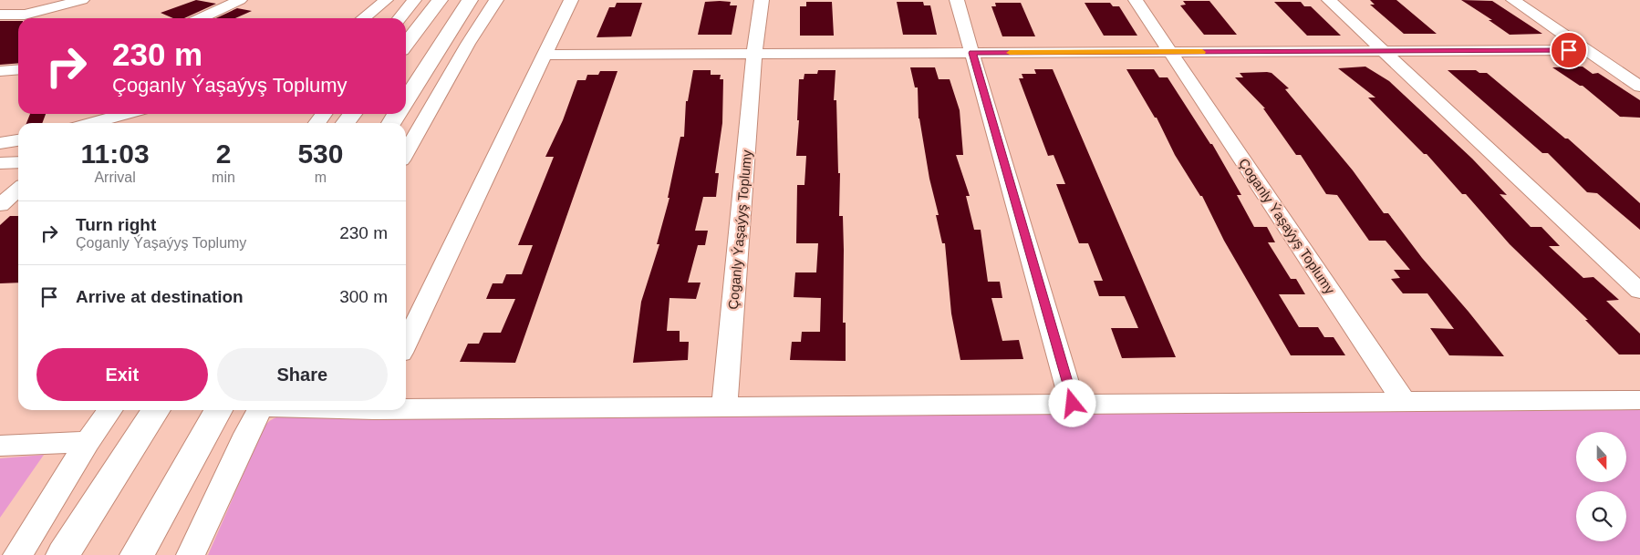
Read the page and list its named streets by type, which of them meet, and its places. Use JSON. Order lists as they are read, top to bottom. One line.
{"streets":{"street":["Çoganly Ýaşaýyş Toplumy"]},"north":"bottom","page":{"turn":["230 m","Çoganly Ýaşaýyş Toplumy"],"eta":["11:03","Arrival","2","min","530","m"],"list":[{"name":"Turn right","note":"Çoganly Ýaşaýyş Toplumy","value":"230 m"},{"name":"Arrive at destination","value":"300 m"}],"buttons":["Exit","Share"]}}
